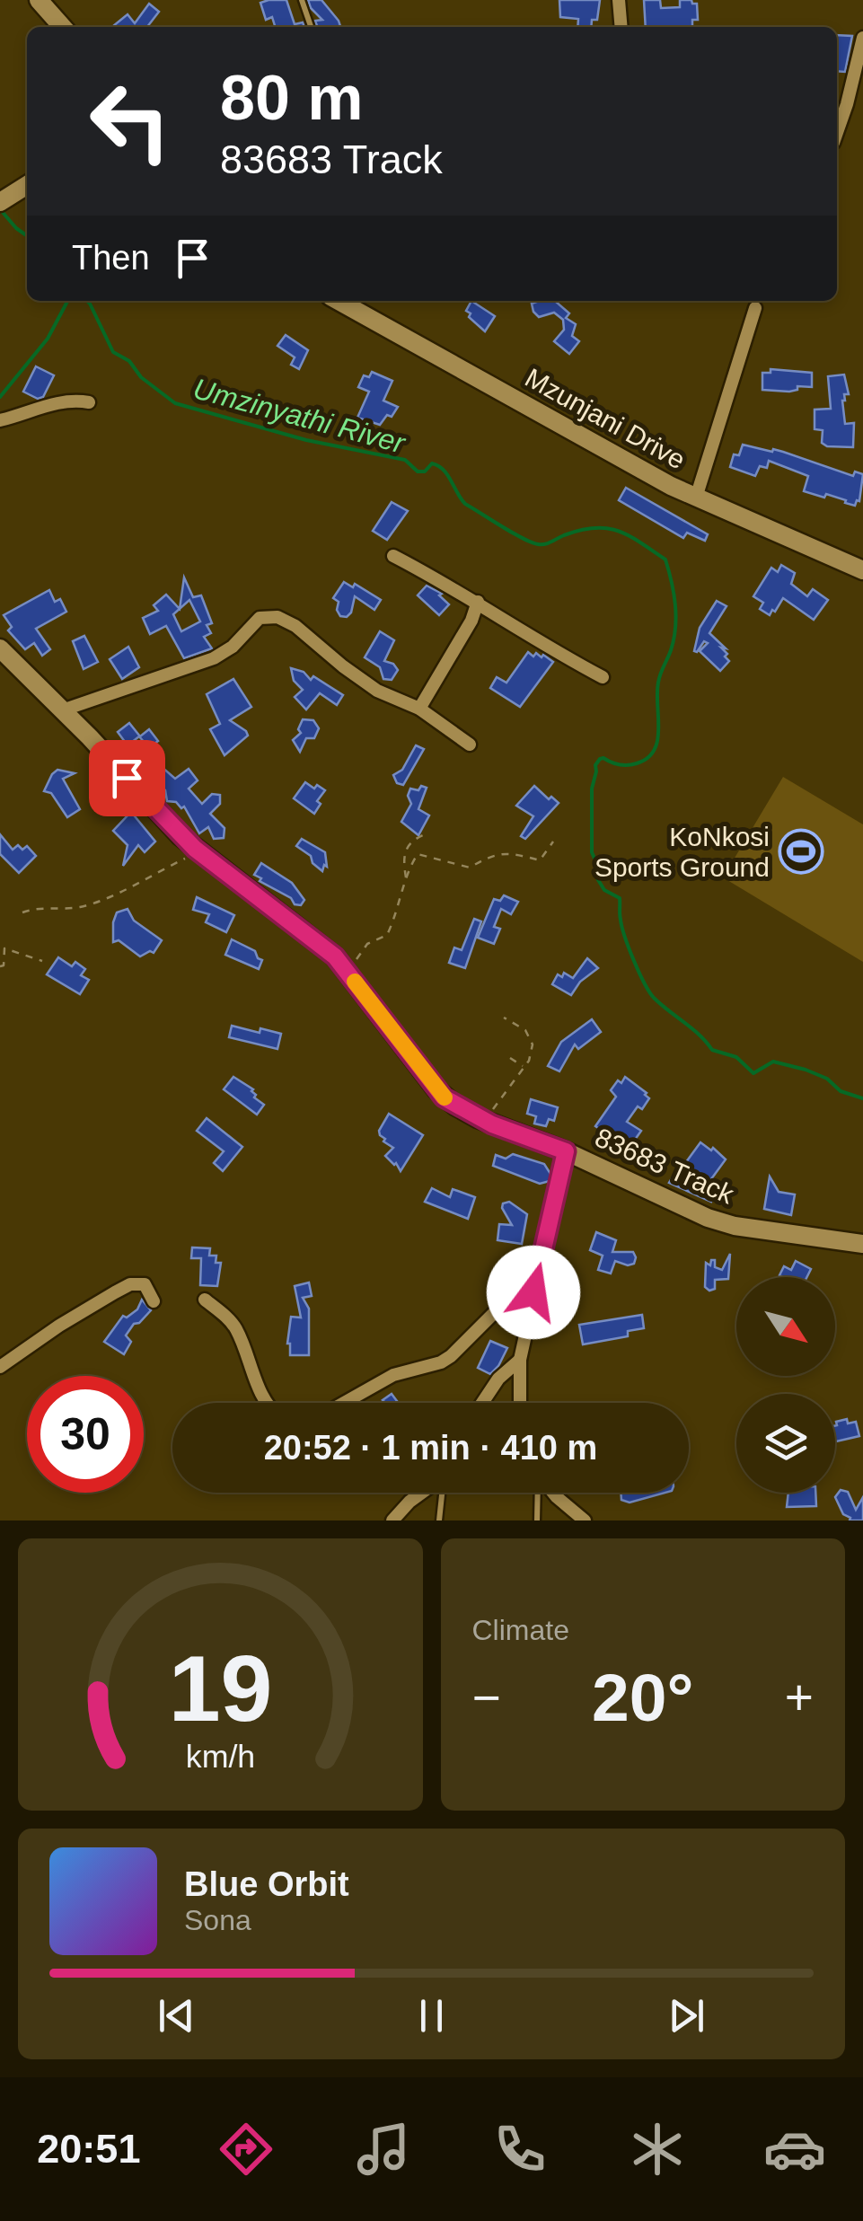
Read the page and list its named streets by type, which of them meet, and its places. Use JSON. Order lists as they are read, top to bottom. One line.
{"streets":{"street":["Mzunjani Drive","83683 Track"]},"water":["Umzinyathi River"],"places":{"sports":["KoNkosi Sports Ground"]},"north":"bottom right","page":{"turn":["80 m","83683 Track"],"then":"Then","limit":"30","trip":"20:52 · 1 min · 410 m","tile":"Climate","heat":["−","20°","+"],"song":["Blue Orbit","Sona"],"tabs":"20:51","gauge":["19","km/h"]}}
